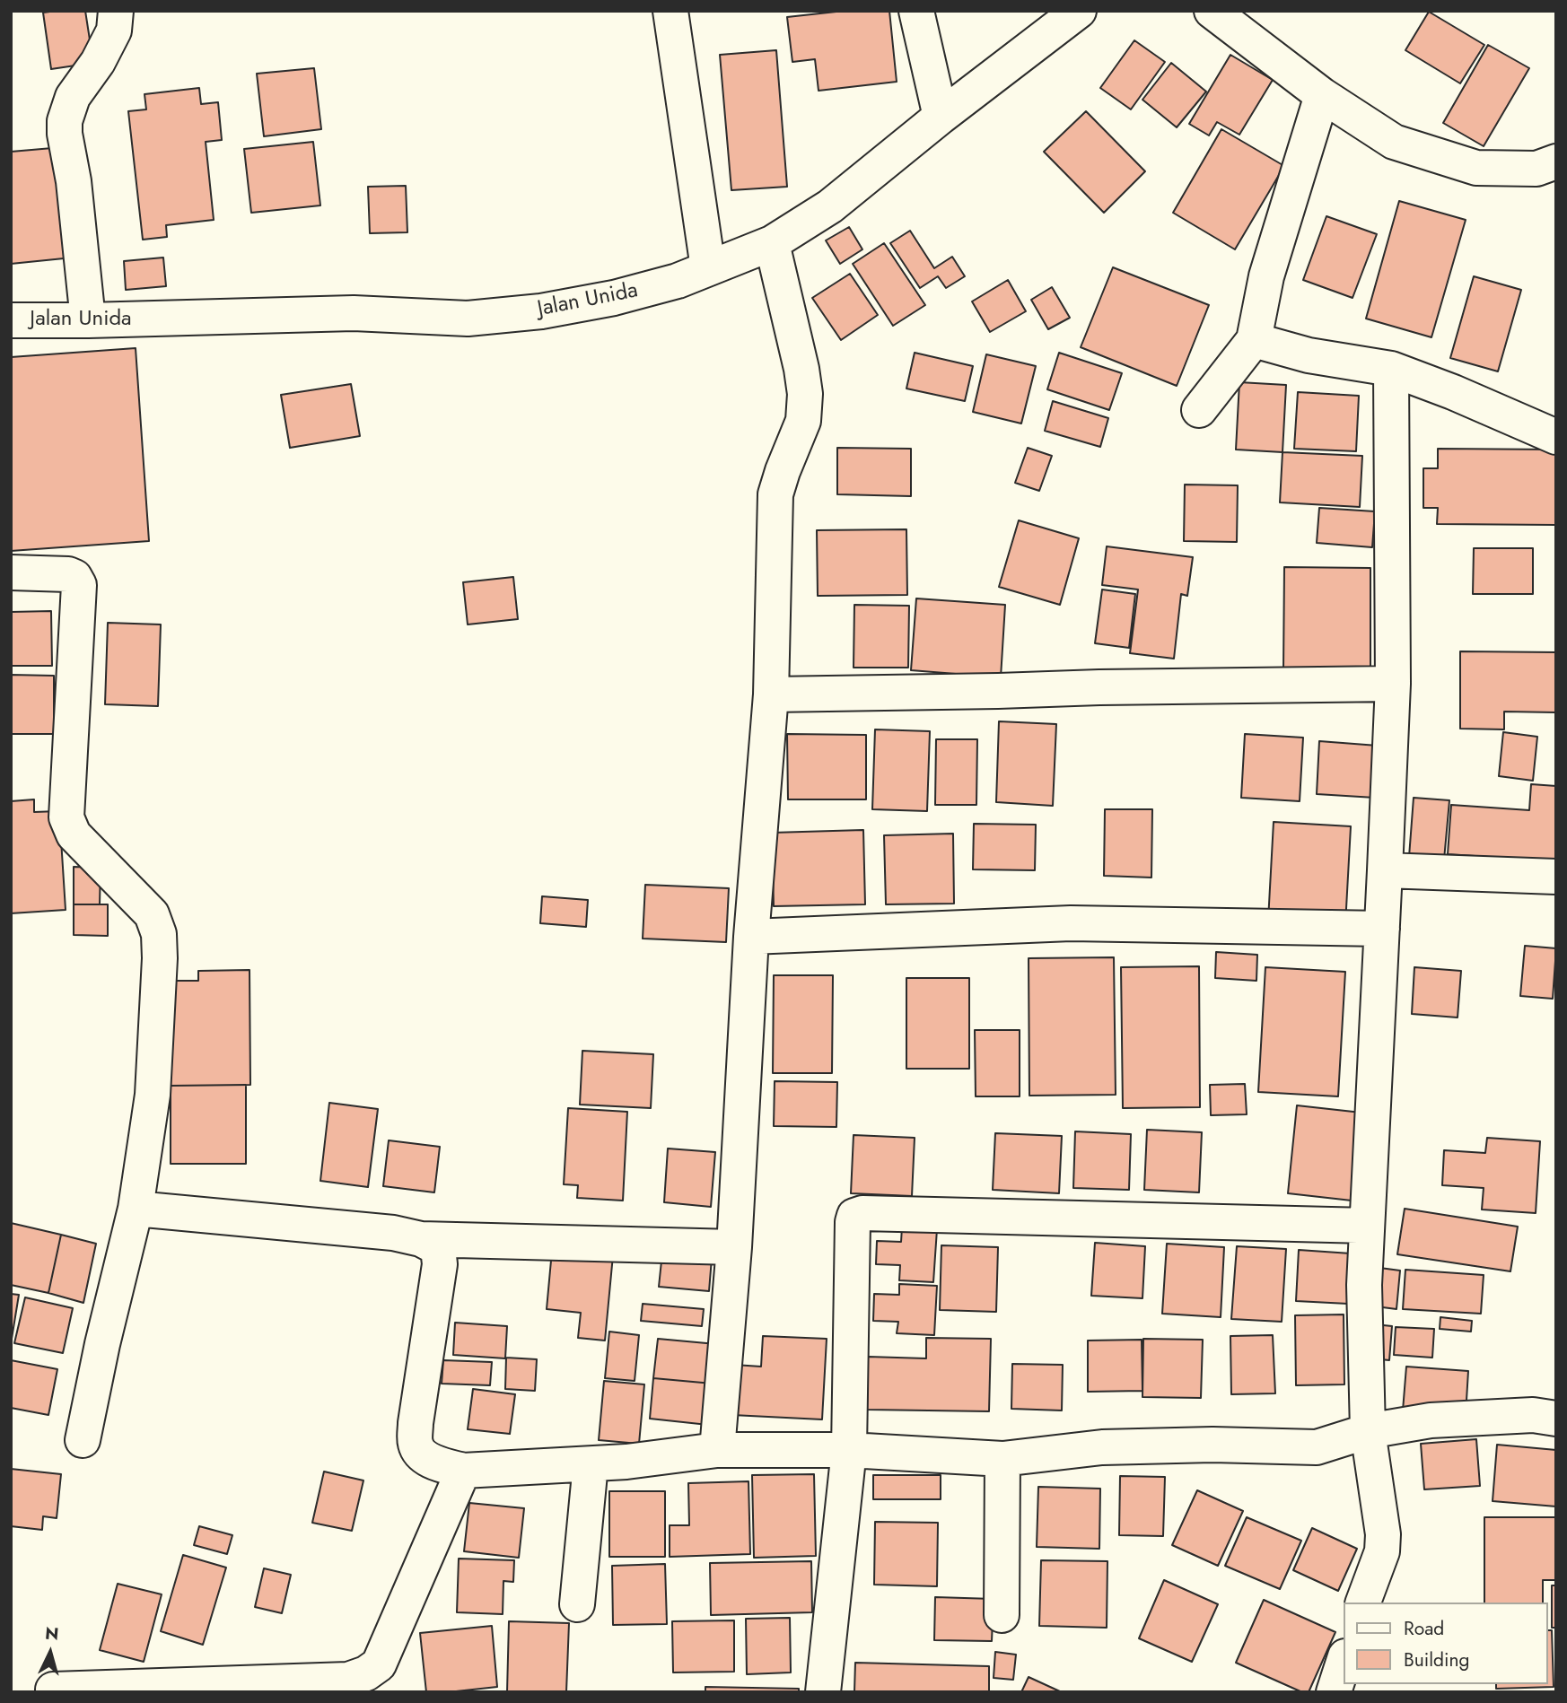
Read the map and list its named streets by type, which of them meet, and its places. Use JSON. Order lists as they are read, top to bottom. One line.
{"streets":{"street":["Jalan Unida"]},"legend":["Road","Building"],"north":"top"}
